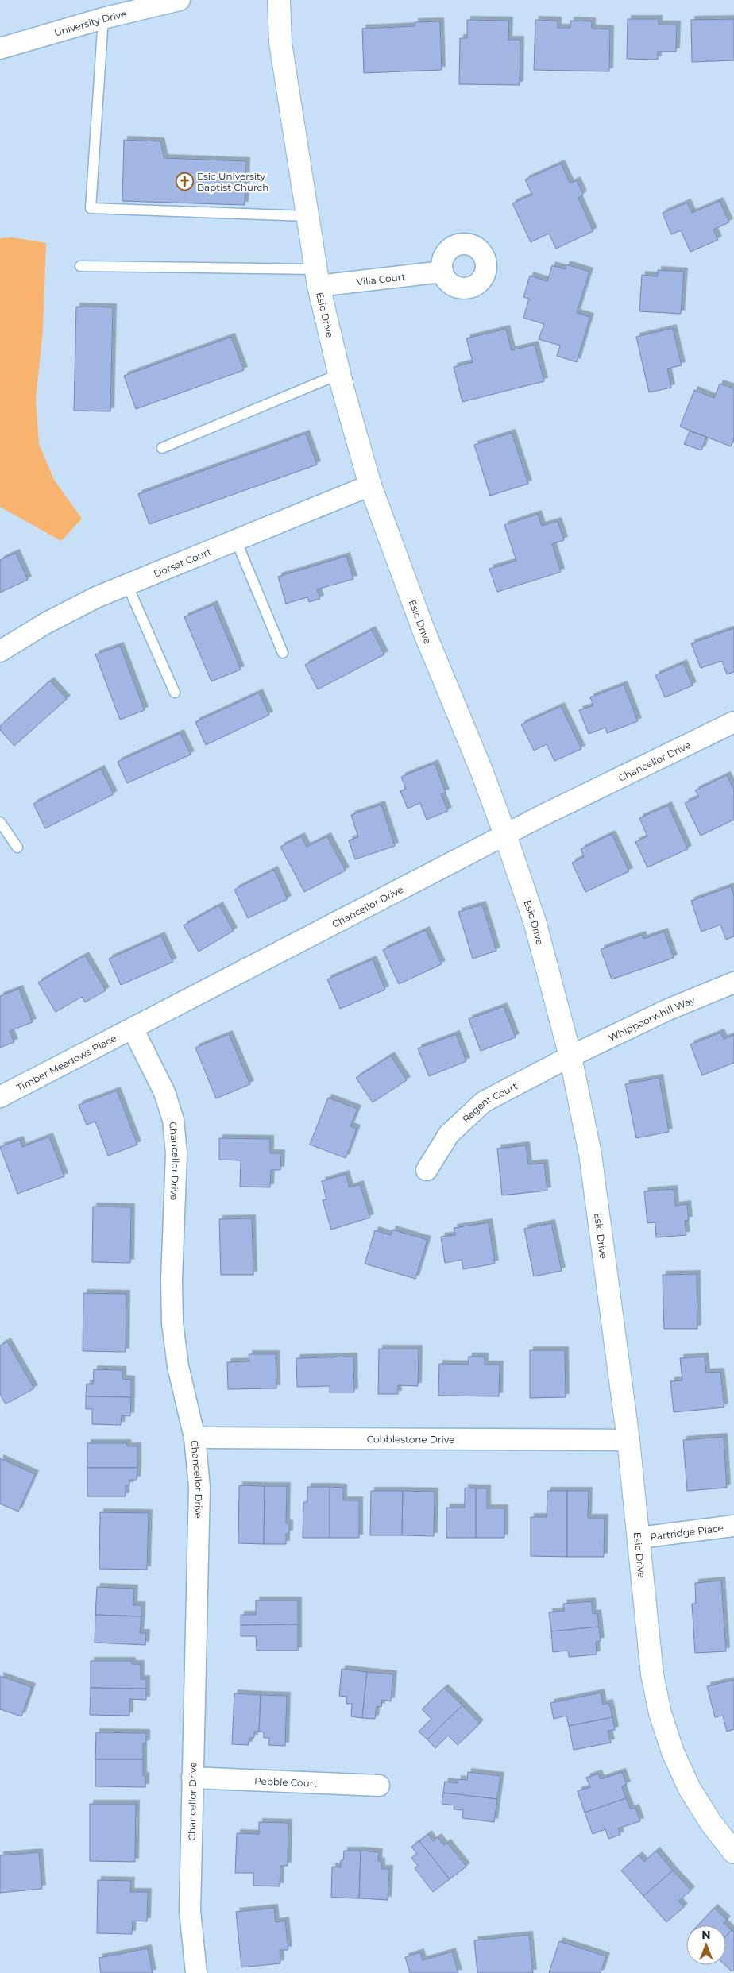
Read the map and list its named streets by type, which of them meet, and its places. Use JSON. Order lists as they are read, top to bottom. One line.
{"streets":{"street":["University Drive","Villa Court","Esic Drive","Dorset Court","Chancellor Drive","Whippoorwhill Way","Timber Meadows Place","Regent Court","Cobblestone Drive","Partridge Place","Pebble Court"]},"crossings":[["Villa Court","Esic Drive"],["Esic Drive","Dorset Court"],["Esic Drive","Chancellor Drive"],["Esic Drive","Whippoorwhill Way"],["Esic Drive","Regent Court"],["Esic Drive","Cobblestone Drive"],["Esic Drive","Partridge Place"],["Chancellor Drive","Timber Meadows Place"],["Chancellor Drive","Cobblestone Drive"],["Chancellor Drive","Pebble Court"],["Whippoorwhill Way","Regent Court"]],"places":{"church":["Esic University Baptist Church"]},"north":"top"}
